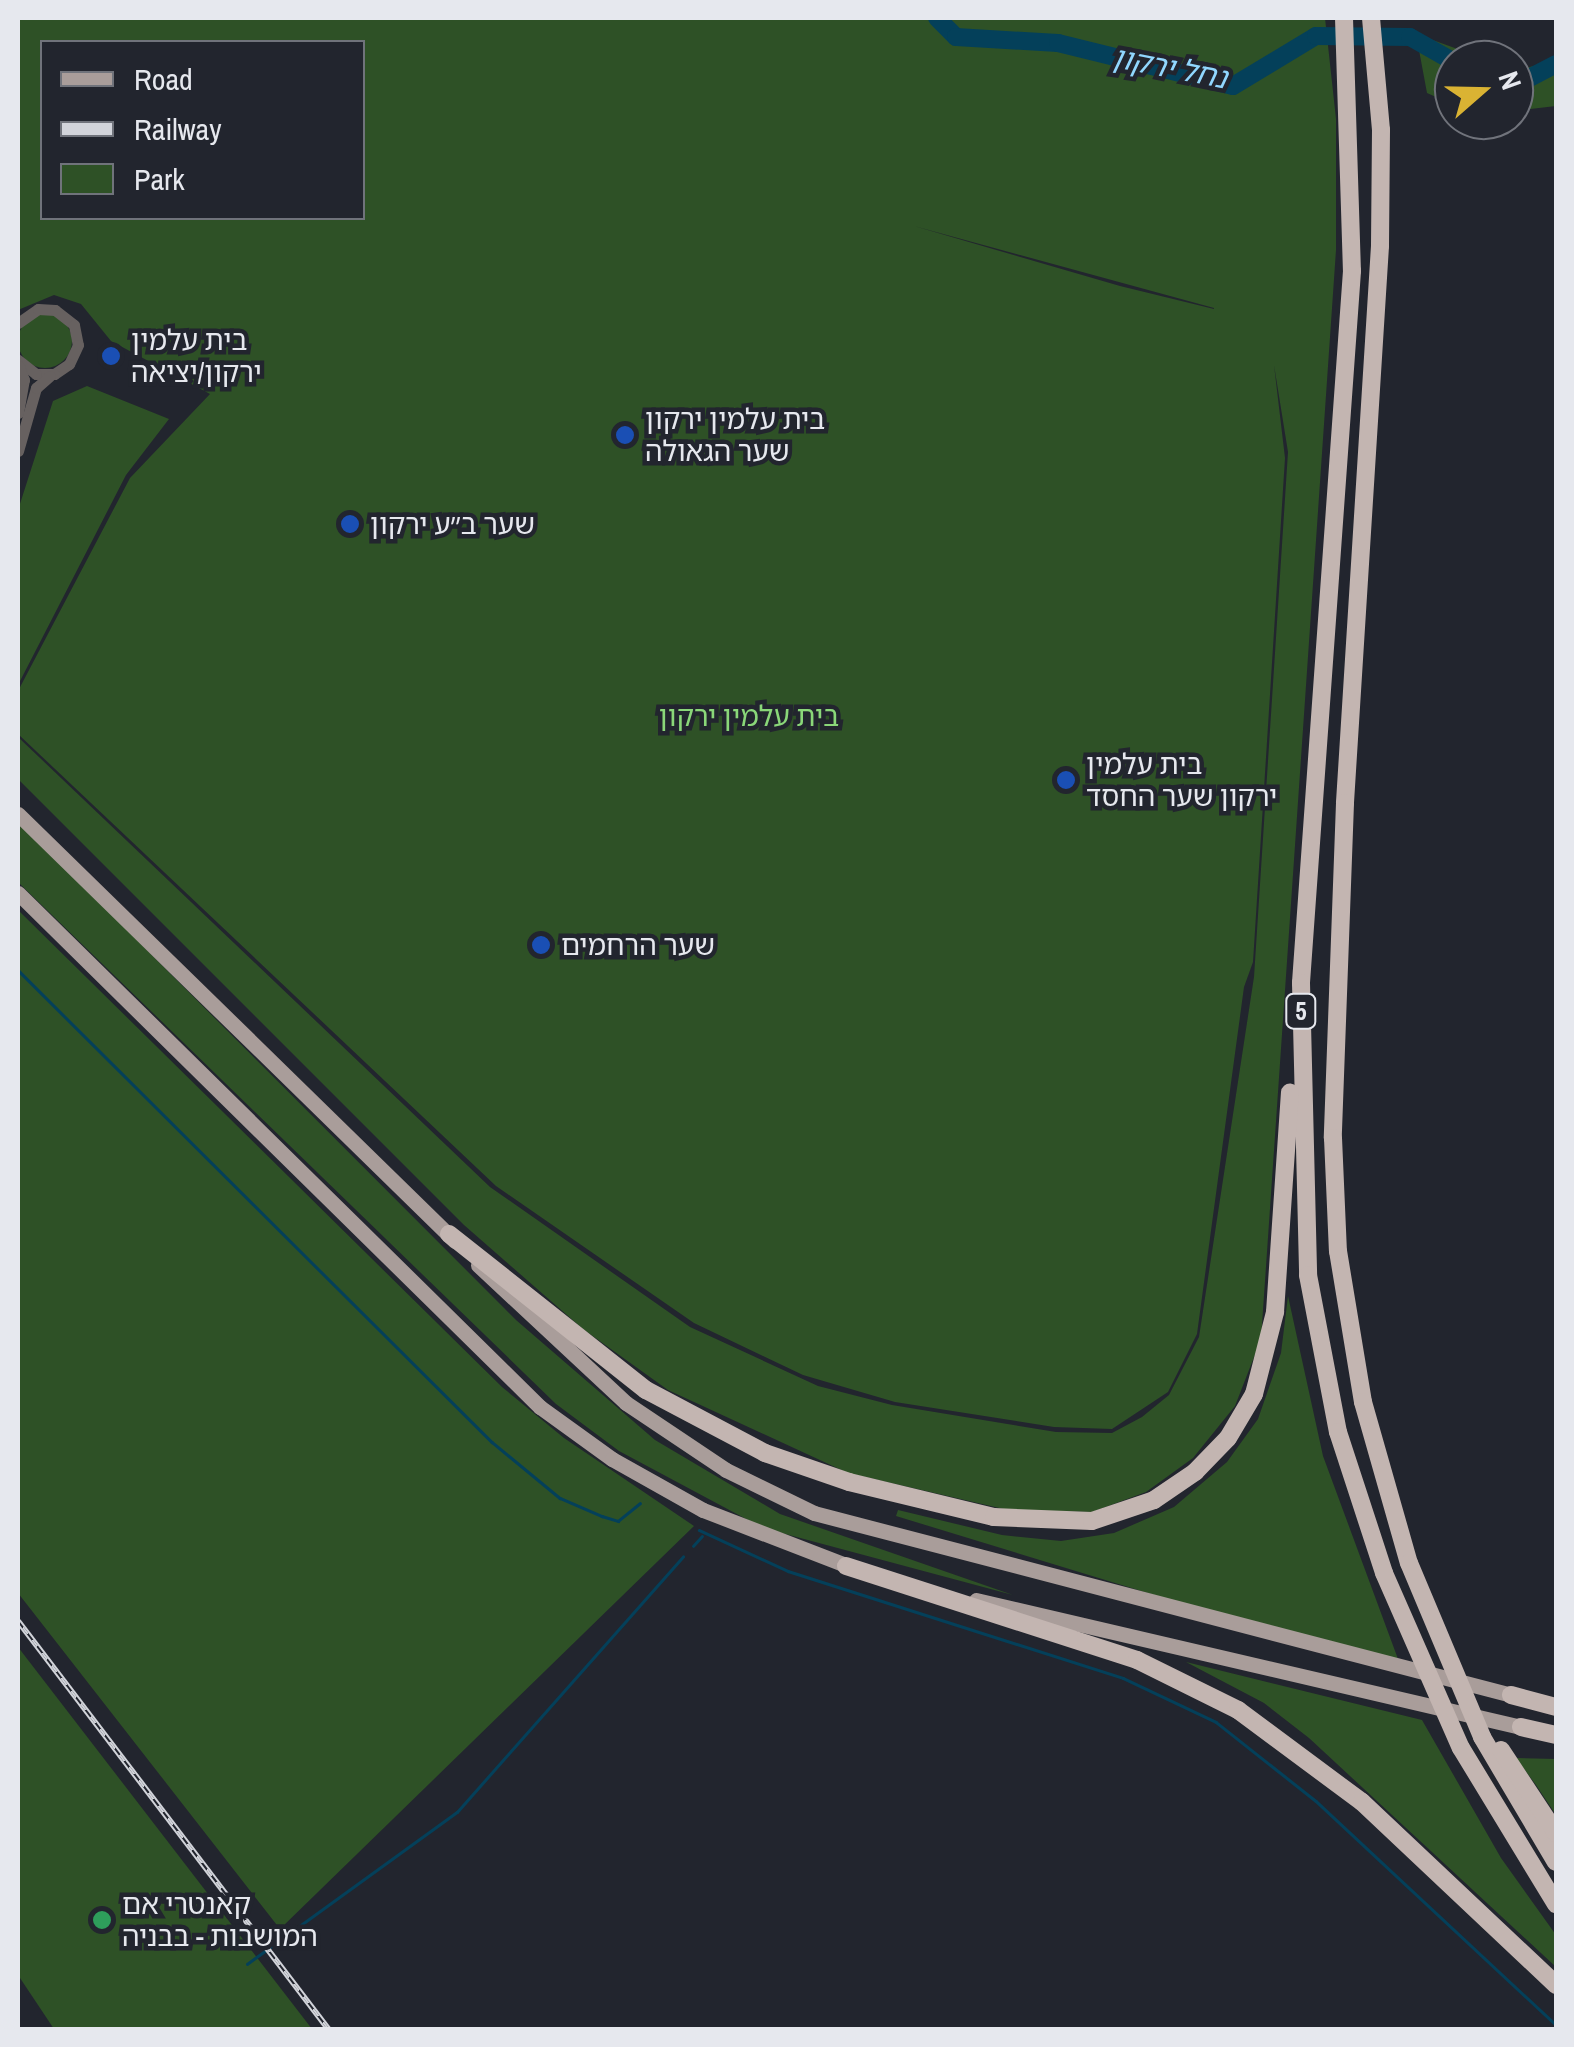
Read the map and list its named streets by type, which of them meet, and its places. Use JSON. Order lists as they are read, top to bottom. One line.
{"streets":{"highway":["5"]},"water":["נחל ירקון"],"parks":["בית עלמין ירקון"],"places":["בית עלמין ירקון/יציאה","בית עלמין ירקון שער הגאולה","שער ב״ע ירקון","בית עלמין ירקון שער החסד","שער הרחמים","קאנטרי אם המושבות - בבניה"],"legend":["Road","Railway","Park"],"north":"right"}
